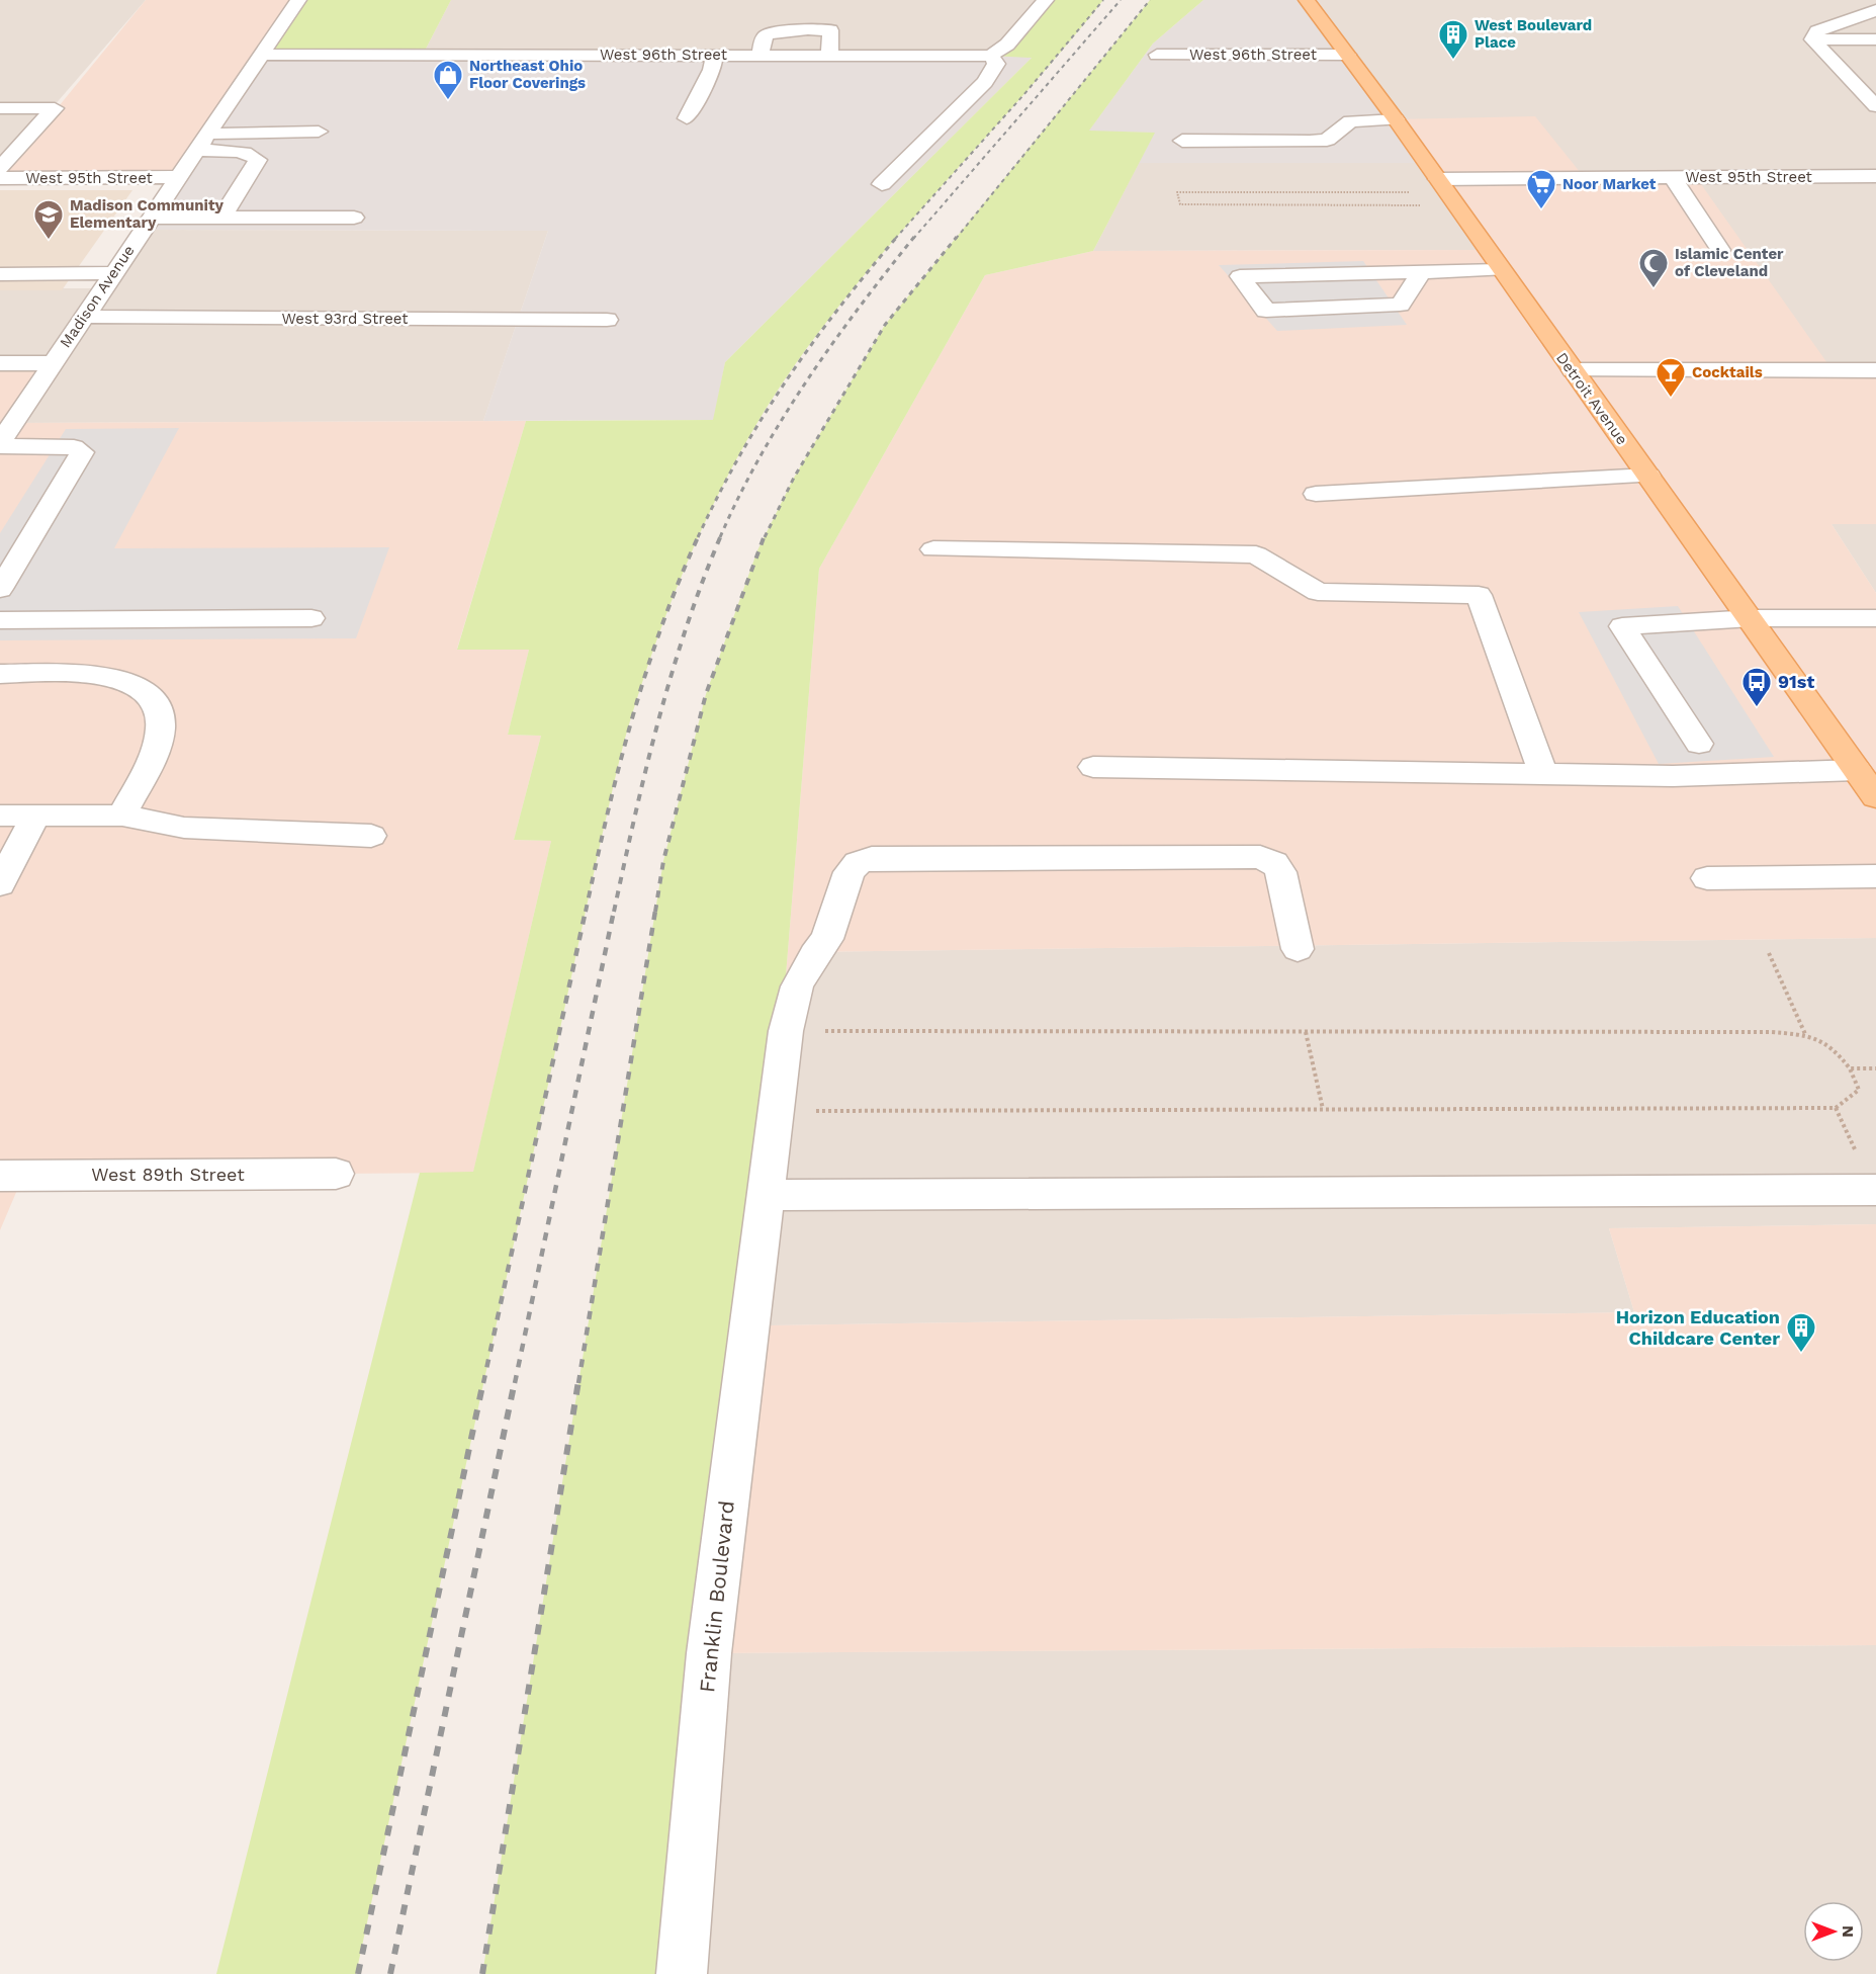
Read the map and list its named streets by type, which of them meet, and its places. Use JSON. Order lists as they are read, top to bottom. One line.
{"streets":{"main road":["Detroit Avenue"],"street":["West 96th Street","West 95th Street","Madison Avenue","West 93rd Street","West 89th Street","Franklin Boulevard"]},"crossings":[["West 96th Street","Madison Avenue"],["West 96th Street","Detroit Avenue"],["West 95th Street","Madison Avenue"],["West 95th Street","Detroit Avenue"],["Madison Avenue","West 93rd Street"]],"places":{"building":["West Boulevard Place","Horizon Education Childcare Center"],"shop":["Northeast Ohio Floor Coverings"],"supermarket":["Noor Market"],"school or university":["Madison Community Elementary"],"mosque":["Islamic Center of Cleveland"],"bar":["Cocktails"],"bus stop":["91st"]},"north":"right"}
